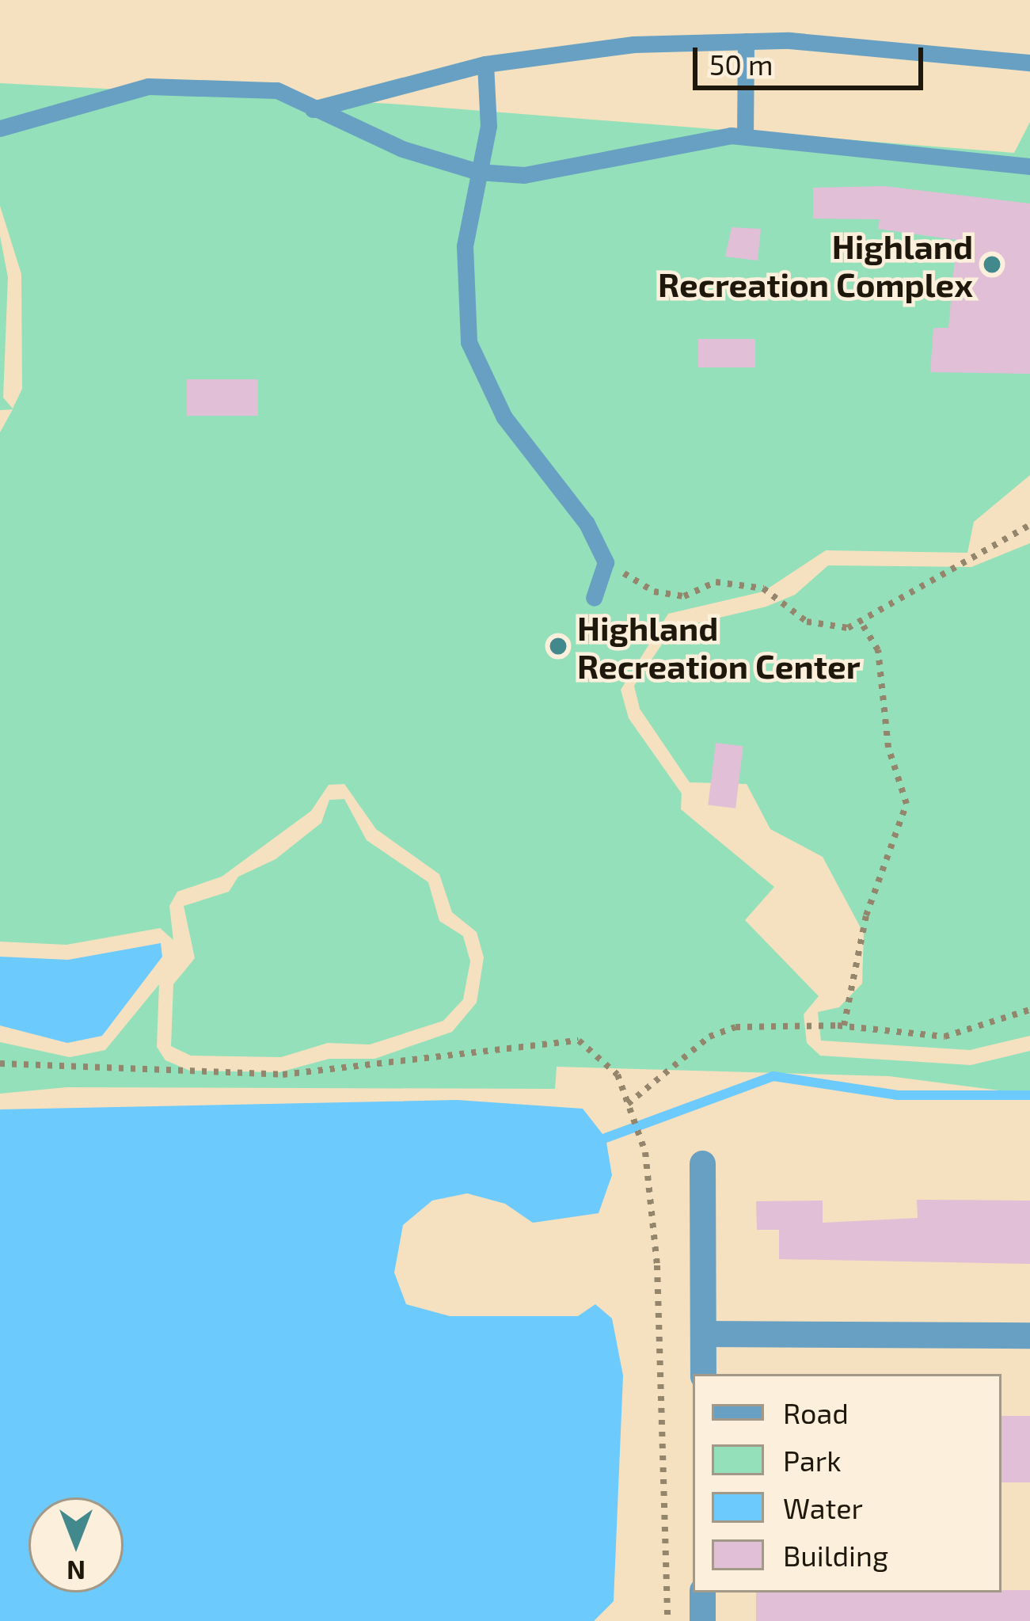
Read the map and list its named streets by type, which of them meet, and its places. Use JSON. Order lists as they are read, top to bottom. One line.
{"places":["Highland Recreation Complex","Highland Recreation Center"],"legend":["Road","Park","Water","Building"],"scale_bar":"50 m","north":"bottom"}
